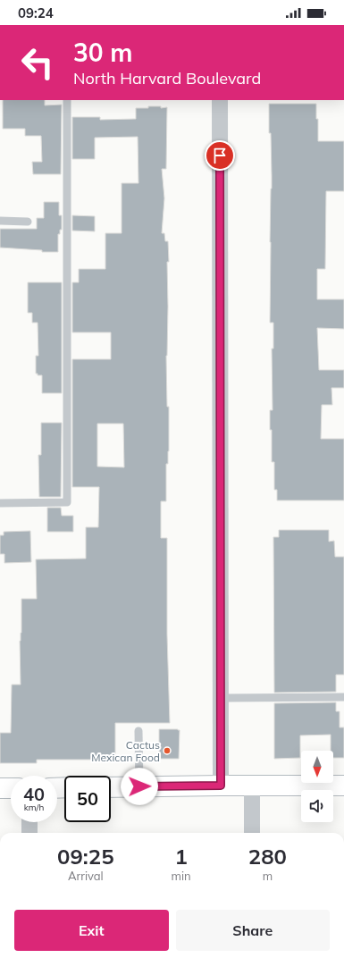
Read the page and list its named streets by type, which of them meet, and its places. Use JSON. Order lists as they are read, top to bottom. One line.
{"places":["Cactus Mexican Food"],"north":"bottom","page":{"status":"09:24","turn":["30 m","North Harvard Boulevard"],"speed":"40 km/h","limit":"50","eta":["09:25","Arrival","1","min","280","m"],"buttons":["Exit","Share"]}}
